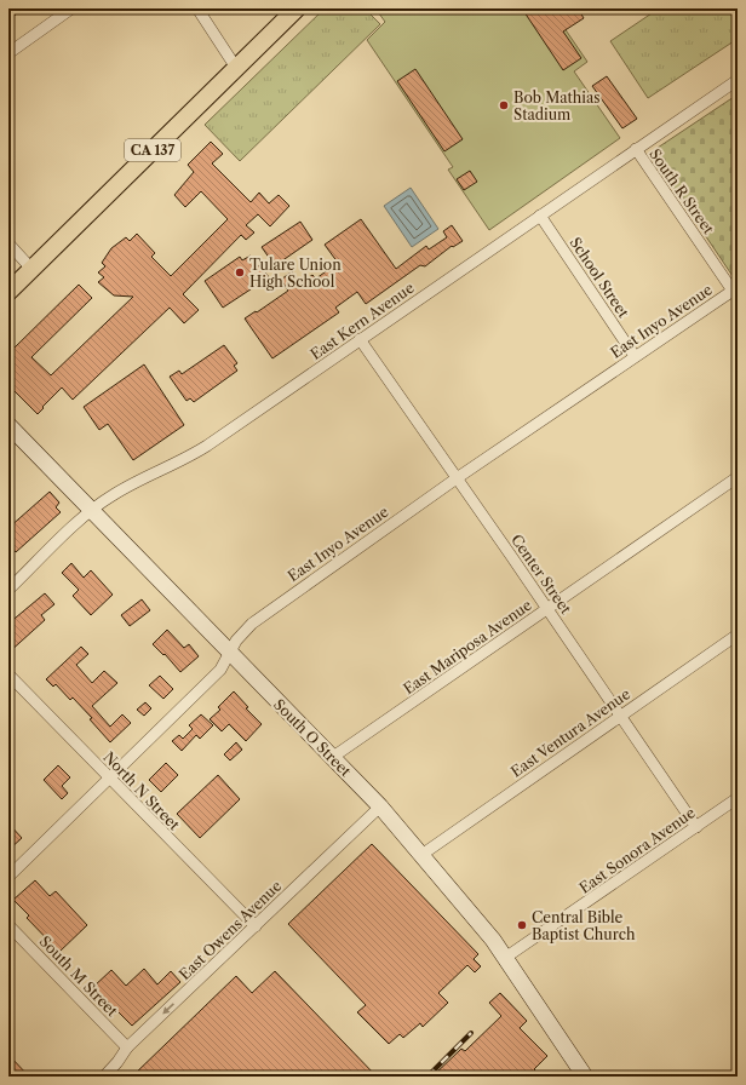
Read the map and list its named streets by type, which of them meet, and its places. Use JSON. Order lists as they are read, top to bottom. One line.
{"streets":{"main road":["CA 137","South O Street"],"street":["South R Street","School Street","East Kern Avenue","East Inyo Avenue","Center Street","East Mariposa Avenue","East Ventura Avenue","North N Street","East Sonora Avenue","East Owens Avenue","South M Street"]},"crossings":[["South R Street","East Kern Avenue"],["South R Street","East Inyo Avenue"],["School Street","East Kern Avenue"],["School Street","East Inyo Avenue"],["East Kern Avenue","Center Street"],["East Kern Avenue","South O Street"],["East Inyo Avenue","Center Street"],["East Inyo Avenue","South O Street"],["East Inyo Avenue","North N Street"],["Center Street","East Mariposa Avenue"],["Center Street","East Ventura Avenue"],["Center Street","East Sonora Avenue"],["East Mariposa Avenue","South O Street"],["East Ventura Avenue","South O Street"],["South O Street","East Sonora Avenue"],["South O Street","East Owens Avenue"],["North N Street","East Owens Avenue"],["East Owens Avenue","South M Street"]],"one_way":["East Owens Avenue"],"places":["Bob Mathias Stadium","Tulare Union High School","Central Bible Baptist Church"]}
